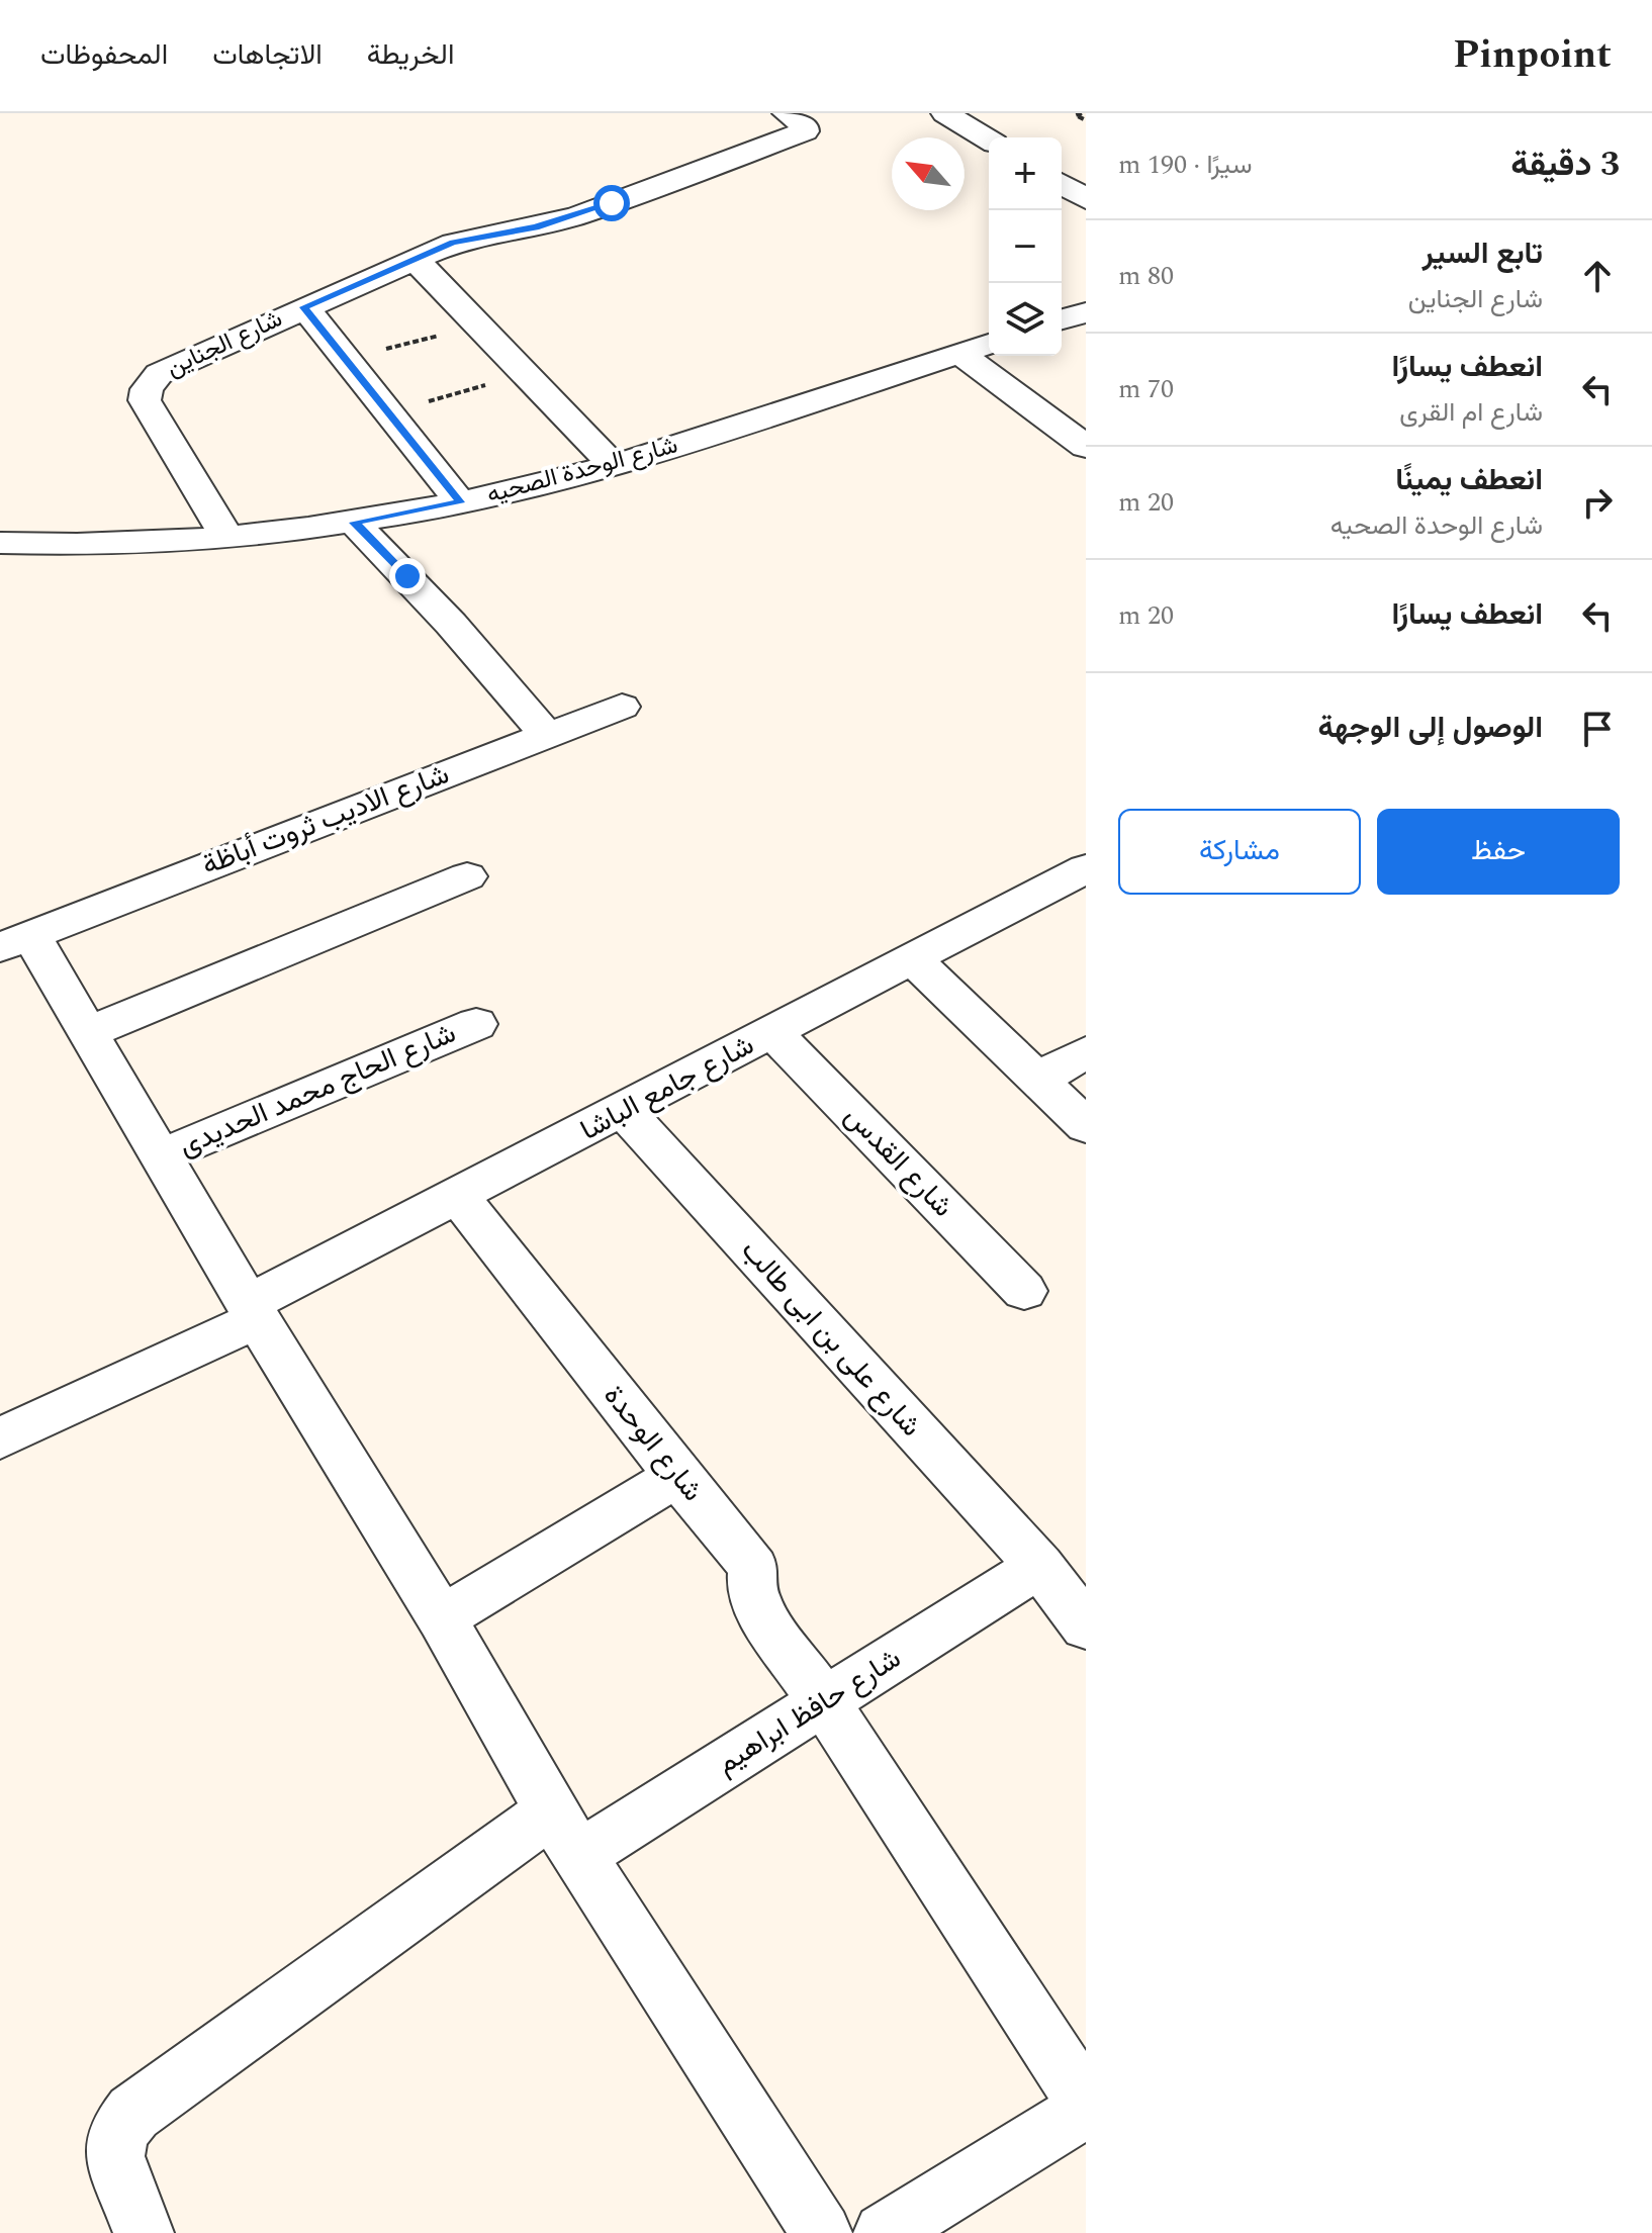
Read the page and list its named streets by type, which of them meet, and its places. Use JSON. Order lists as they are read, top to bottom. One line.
{"streets":{"street":["شارع الجناين","شارع الوحدة الصحيه","شارع الاديب ثروت أباظة","شارع جامع الباشا","شارع الحاج محمد الحديدى","شارع القدس","شارع على بن ابى طالب","شارع الوحدة","شارع حافظ ابراهيم"]},"crossings":[["شارع الجناين","شارع الوحدة الصحيه"],["شارع جامع الباشا","شارع القدس"],["شارع جامع الباشا","شارع على بن ابى طالب"],["شارع جامع الباشا","شارع الوحدة"],["شارع على بن ابى طالب","شارع حافظ ابراهيم"],["شارع الوحدة","شارع حافظ ابراهيم"]],"north":"top left","page":{"header":"Pinpoint","nav":["الخريطة","الاتجاهات","المحفوظات"],"heading":["3 دقيقة","سيرًا · 190 m"],"map_buttons":["+","−"],"list":[["تابع السير","شارع الجناين","80 m"],["انعطف يسارًا","شارع ام القرى","70 m"],["انعطف يمينًا","شارع الوحدة الصحيه","20 m"],["انعطف يسارًا","20 m"],"الوصول إلى الوجهة"],"buttons":["حفظ","مشاركة"]}}
